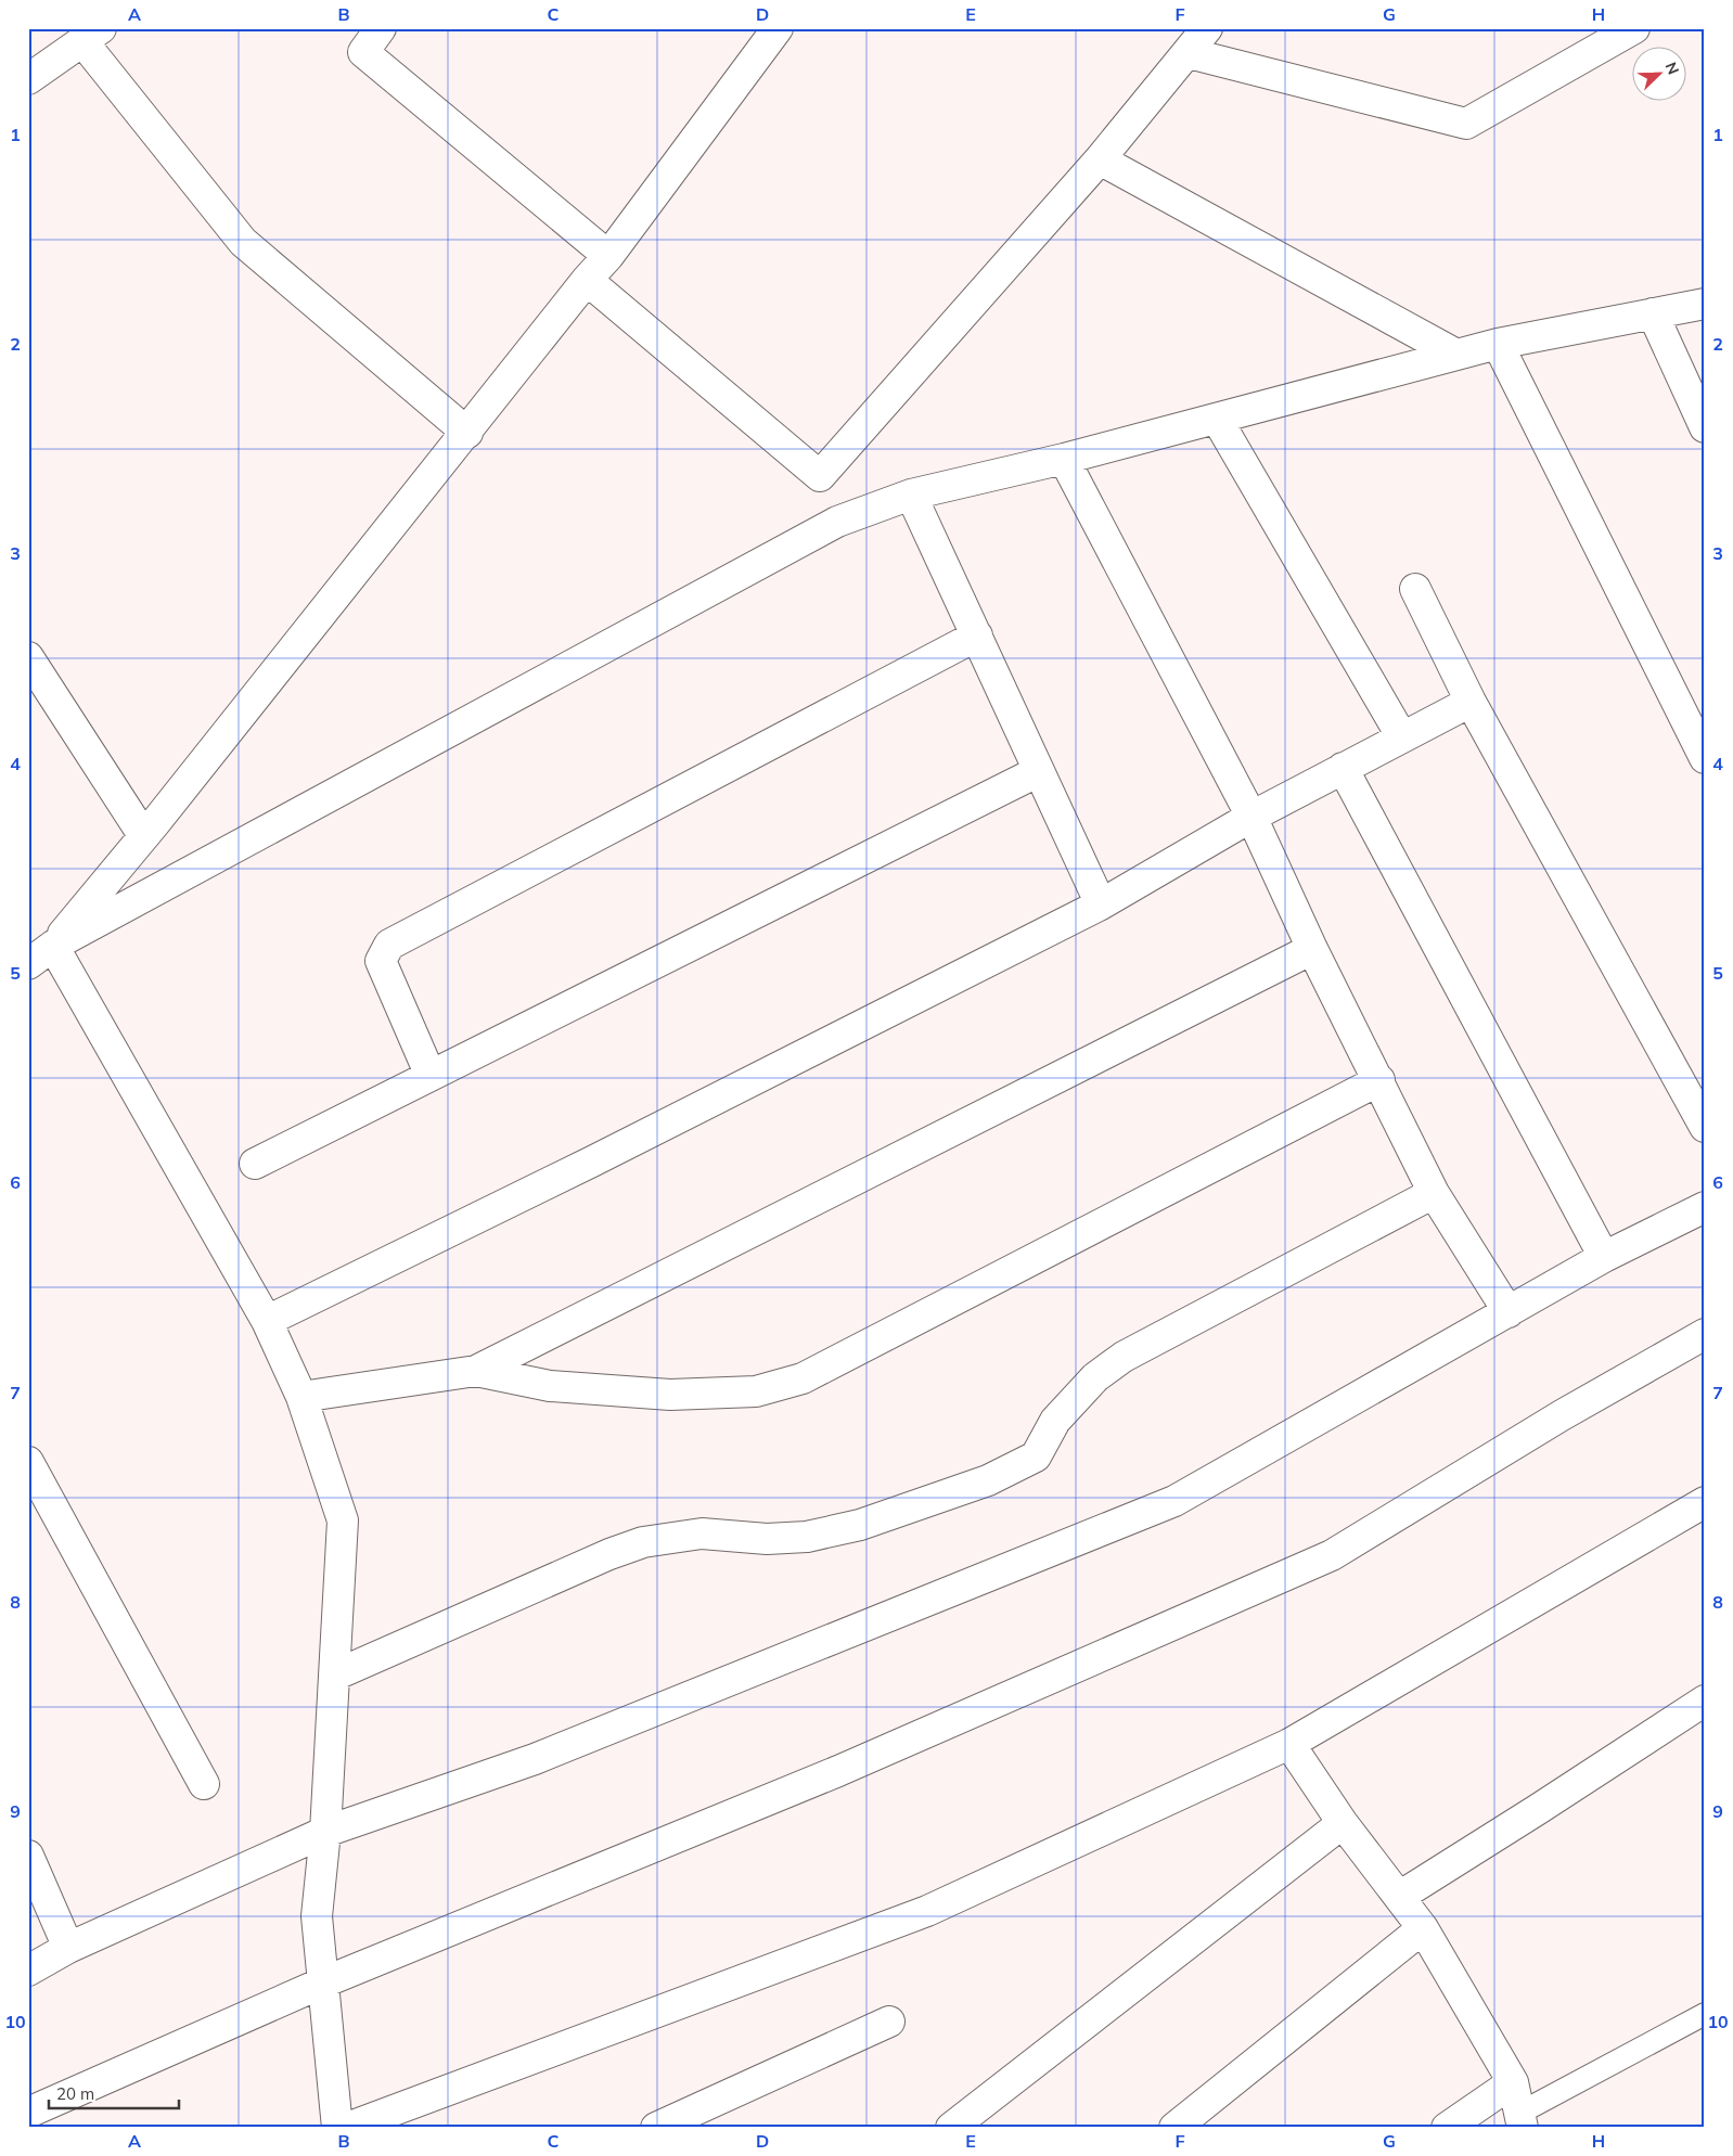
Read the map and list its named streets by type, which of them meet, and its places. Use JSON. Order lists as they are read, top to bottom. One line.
{"scale_bar":"20 m","north":"top right","grid":{"columns":["A","B","C","D","E","F","G","H"],"rows":["1","2","3","4","5","6","7","8","9","10"]}}
